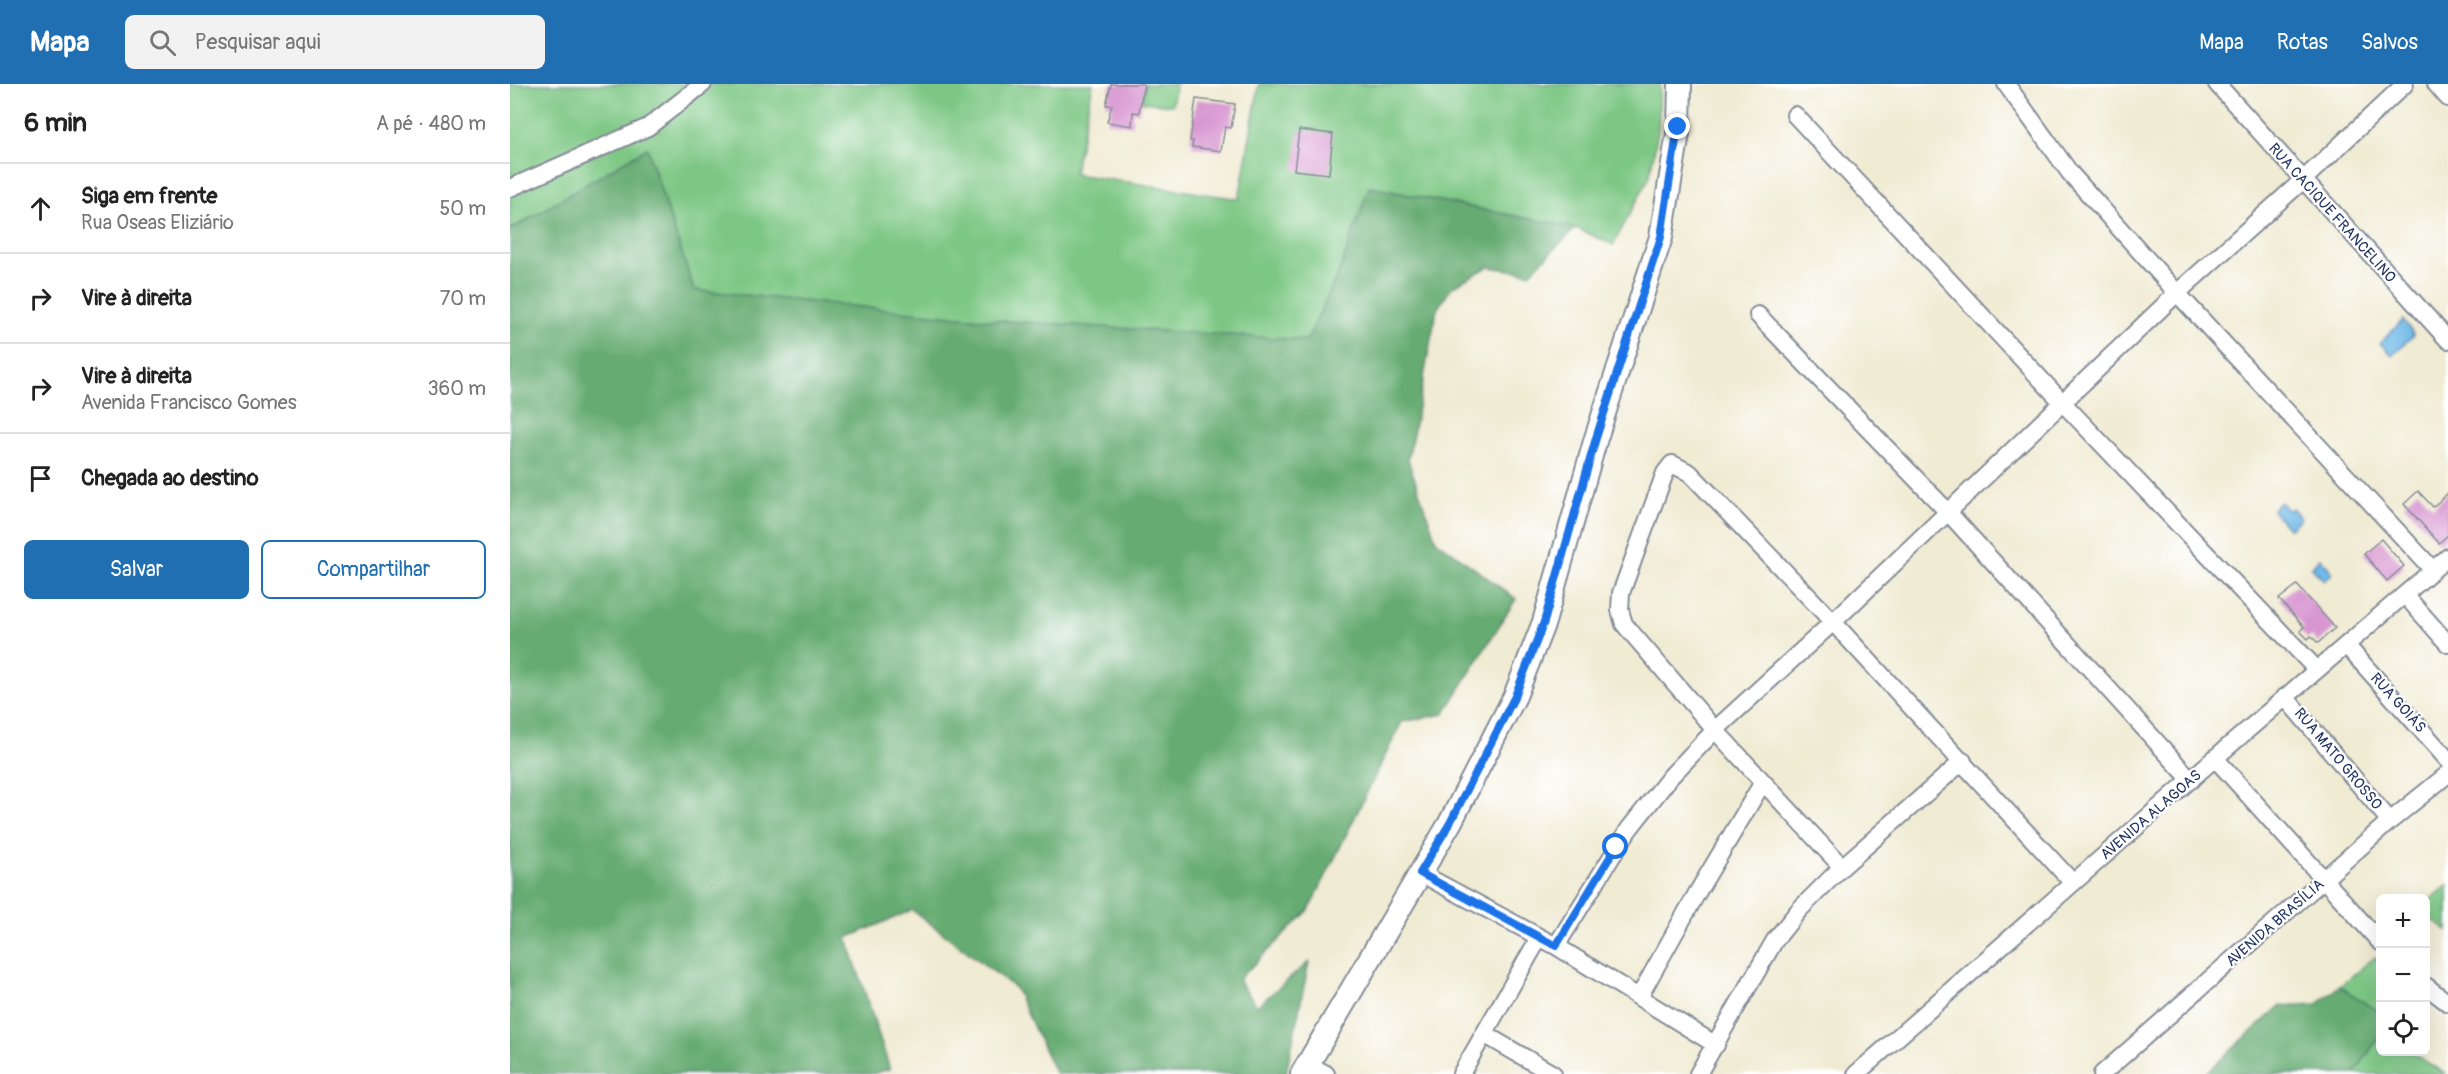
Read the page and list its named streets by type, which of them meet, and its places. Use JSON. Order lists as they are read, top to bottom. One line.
{"streets":{"street":["RUA CACIQUE FRANCELINO","RUA GOIÁS","RUA MATO GROSSO","AVENIDA ALAGOAS","AVENIDA BRASÍLIA"]},"crossings":[["RUA GOIÁS","AVENIDA ALAGOAS"],["RUA MATO GROSSO","AVENIDA ALAGOAS"],["RUA MATO GROSSO","AVENIDA BRASÍLIA"]],"page":{"header":"Mapa","search":"Pesquisar aqui","nav":["Mapa","Rotas","Salvos"],"heading":["6 min","A pé · 480 m"],"list":[["Siga em frente","Rua Oseas Eliziário","50 m"],["Vire à direita","70 m"],["Vire à direita","Avenida Francisco Gomes","360 m"],"Chegada ao destino"],"buttons":["Salvar","Compartilhar"],"map_buttons":["+","−"]}}
